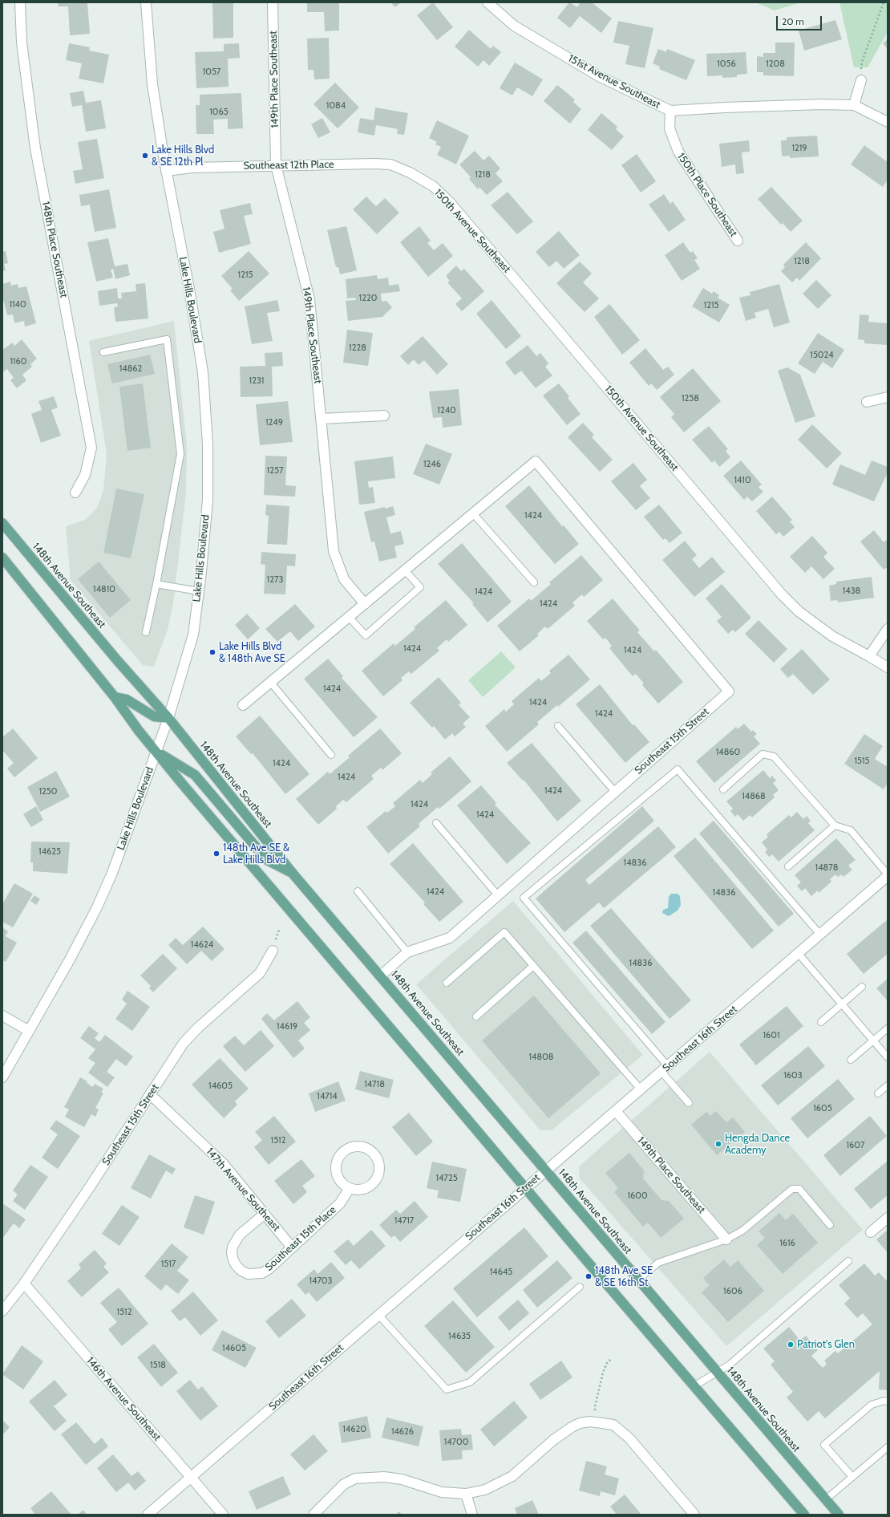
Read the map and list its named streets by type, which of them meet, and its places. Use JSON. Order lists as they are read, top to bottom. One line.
{"streets":{"main road":["148th Avenue Southeast"],"street":["149th Place Southeast","151st Avenue Southeast","Southeast 12th Place","150th Place Southeast","150th Avenue Southeast","148th Place Southeast","Lake Hills Boulevard","Southeast 15th Street","Southeast 16th Street","147th Avenue Southeast","Southeast 15th Place","146th Avenue Southeast"]},"crossings":[["149th Place Southeast","Southeast 12th Place"],["149th Place Southeast","Southeast 16th Street"],["151st Avenue Southeast","150th Place Southeast"],["Southeast 12th Place","150th Avenue Southeast"],["Southeast 12th Place","Lake Hills Boulevard"],["Lake Hills Boulevard","148th Avenue Southeast"],["148th Avenue Southeast","Southeast 15th Street"],["148th Avenue Southeast","Southeast 16th Street"],["Southeast 15th Street","147th Avenue Southeast"],["Southeast 15th Street","146th Avenue Southeast"],["Southeast 16th Street","146th Avenue Southeast"],["147th Avenue Southeast","Southeast 15th Place"]],"places":["Lake Hills Blvd & SE 12th Pl","Lake Hills Blvd & 148th Ave SE","148th Ave SE & Lake Hills Blvd","Hengda Dance Academy","148th Ave SE & SE 16th St","Patriot's Glen"],"house_numbers":["1056","1208","1057","1084","1065","1219","1218","1218","1215","1220","1140","1215","1228","15024","1160","14862","1231","1258","1240","1249","1246","1257","1410","1424","1273","14810","1438","1424","1424","1424","1424","1424","1424","1424","14860","1515","1424","1424","1424","1250","14868","1424","1424","14625","14836","14878","1424","14836","14624","14836","14619","1601","14808","1603","14718","14605","14714","1605","1512","1607","14725","1600","14717","1616","1517","14645","14703","1606","1512","14635","14605","1518","14620","14626","14700"],"scale_bar":"20 m"}
